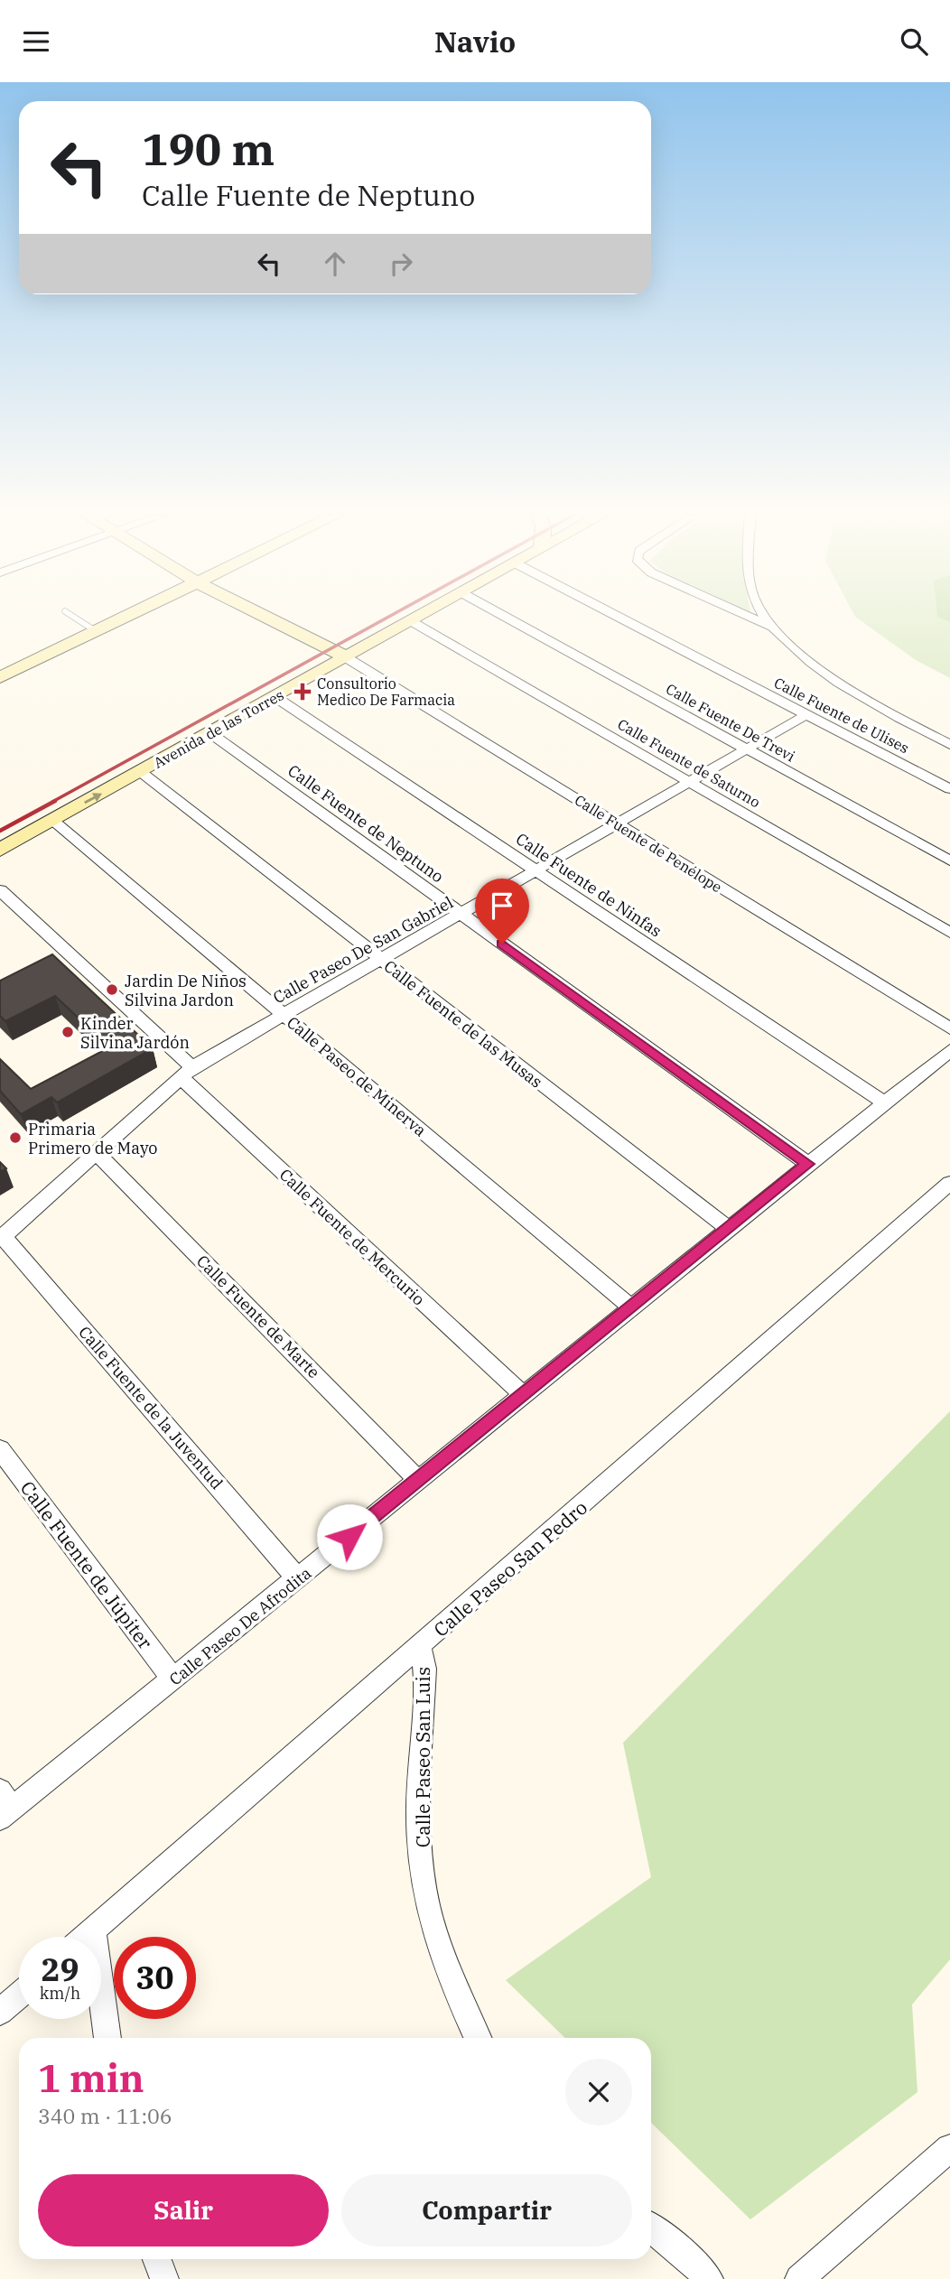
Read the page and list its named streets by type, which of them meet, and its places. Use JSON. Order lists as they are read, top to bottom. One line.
{"streets":{"main road":["Avenida de las Torres"],"street":["Calle Fuente de Ulises","Calle Fuente De Trevi","Calle Fuente de Saturno","Calle Fuente de Neptuno","Calle Fuente de Penélope","Calle Fuente de Ninfas","Calle Paseo De San Gabriel","Calle Fuente de las Musas","Calle Paseo de Minerva","Calle Fuente de Mercurio","Calle Fuente de Marte","Calle Fuente de la Juventud","Calle Fuente de Júpiter","Calle Paseo San Pedro","Calle Paseo De Afrodita","Calle Paseo San Luis"]},"crossings":[["Calle Fuente de Ulises","Calle Paseo De San Gabriel"],["Calle Fuente De Trevi","Calle Paseo De San Gabriel"],["Avenida de las Torres","Calle Fuente de Saturno"],["Avenida de las Torres","Calle Fuente de Neptuno"],["Avenida de las Torres","Calle Fuente de Penélope"],["Avenida de las Torres","Calle Fuente de Ninfas"],["Avenida de las Torres","Calle Fuente de las Musas"],["Avenida de las Torres","Calle Paseo de Minerva"],["Calle Fuente de Saturno","Calle Paseo De San Gabriel"],["Calle Fuente de Neptuno","Calle Paseo De San Gabriel"],["Calle Fuente de Neptuno","Calle Paseo De Afrodita"],["Calle Fuente de Penélope","Calle Paseo De San Gabriel"],["Calle Fuente de Ninfas","Calle Paseo De San Gabriel"],["Calle Fuente de Ninfas","Calle Paseo De Afrodita"],["Calle Paseo De San Gabriel","Calle Fuente de las Musas"],["Calle Paseo De San Gabriel","Calle Paseo de Minerva"],["Calle Paseo De San Gabriel","Calle Fuente de Mercurio"],["Calle Paseo De San Gabriel","Calle Fuente de Marte"],["Calle Paseo De San Gabriel","Calle Fuente de la Juventud"],["Calle Fuente de las Musas","Calle Paseo De Afrodita"],["Calle Paseo de Minerva","Calle Paseo De Afrodita"],["Calle Fuente de Mercurio","Calle Paseo De Afrodita"],["Calle Fuente de Marte","Calle Paseo De Afrodita"],["Calle Fuente de la Juventud","Calle Paseo De Afrodita"],["Calle Fuente de Júpiter","Calle Paseo De Afrodita"],["Calle Paseo San Pedro","Calle Paseo San Luis"]],"places":{"health":["Consultorio Medico De Farmacia"],"other":["Jardin De Niños Silvina Jardon","Kinder Silvina Jardón","Primaria Primero de Mayo"]},"page":{"header":"Navio","turn":["190 m","Calle Fuente de Neptuno"],"speed":"29 km/h","limit":"30","heading":["1 min","340 m · 11:06"],"buttons":["Salir","Compartir"]}}
